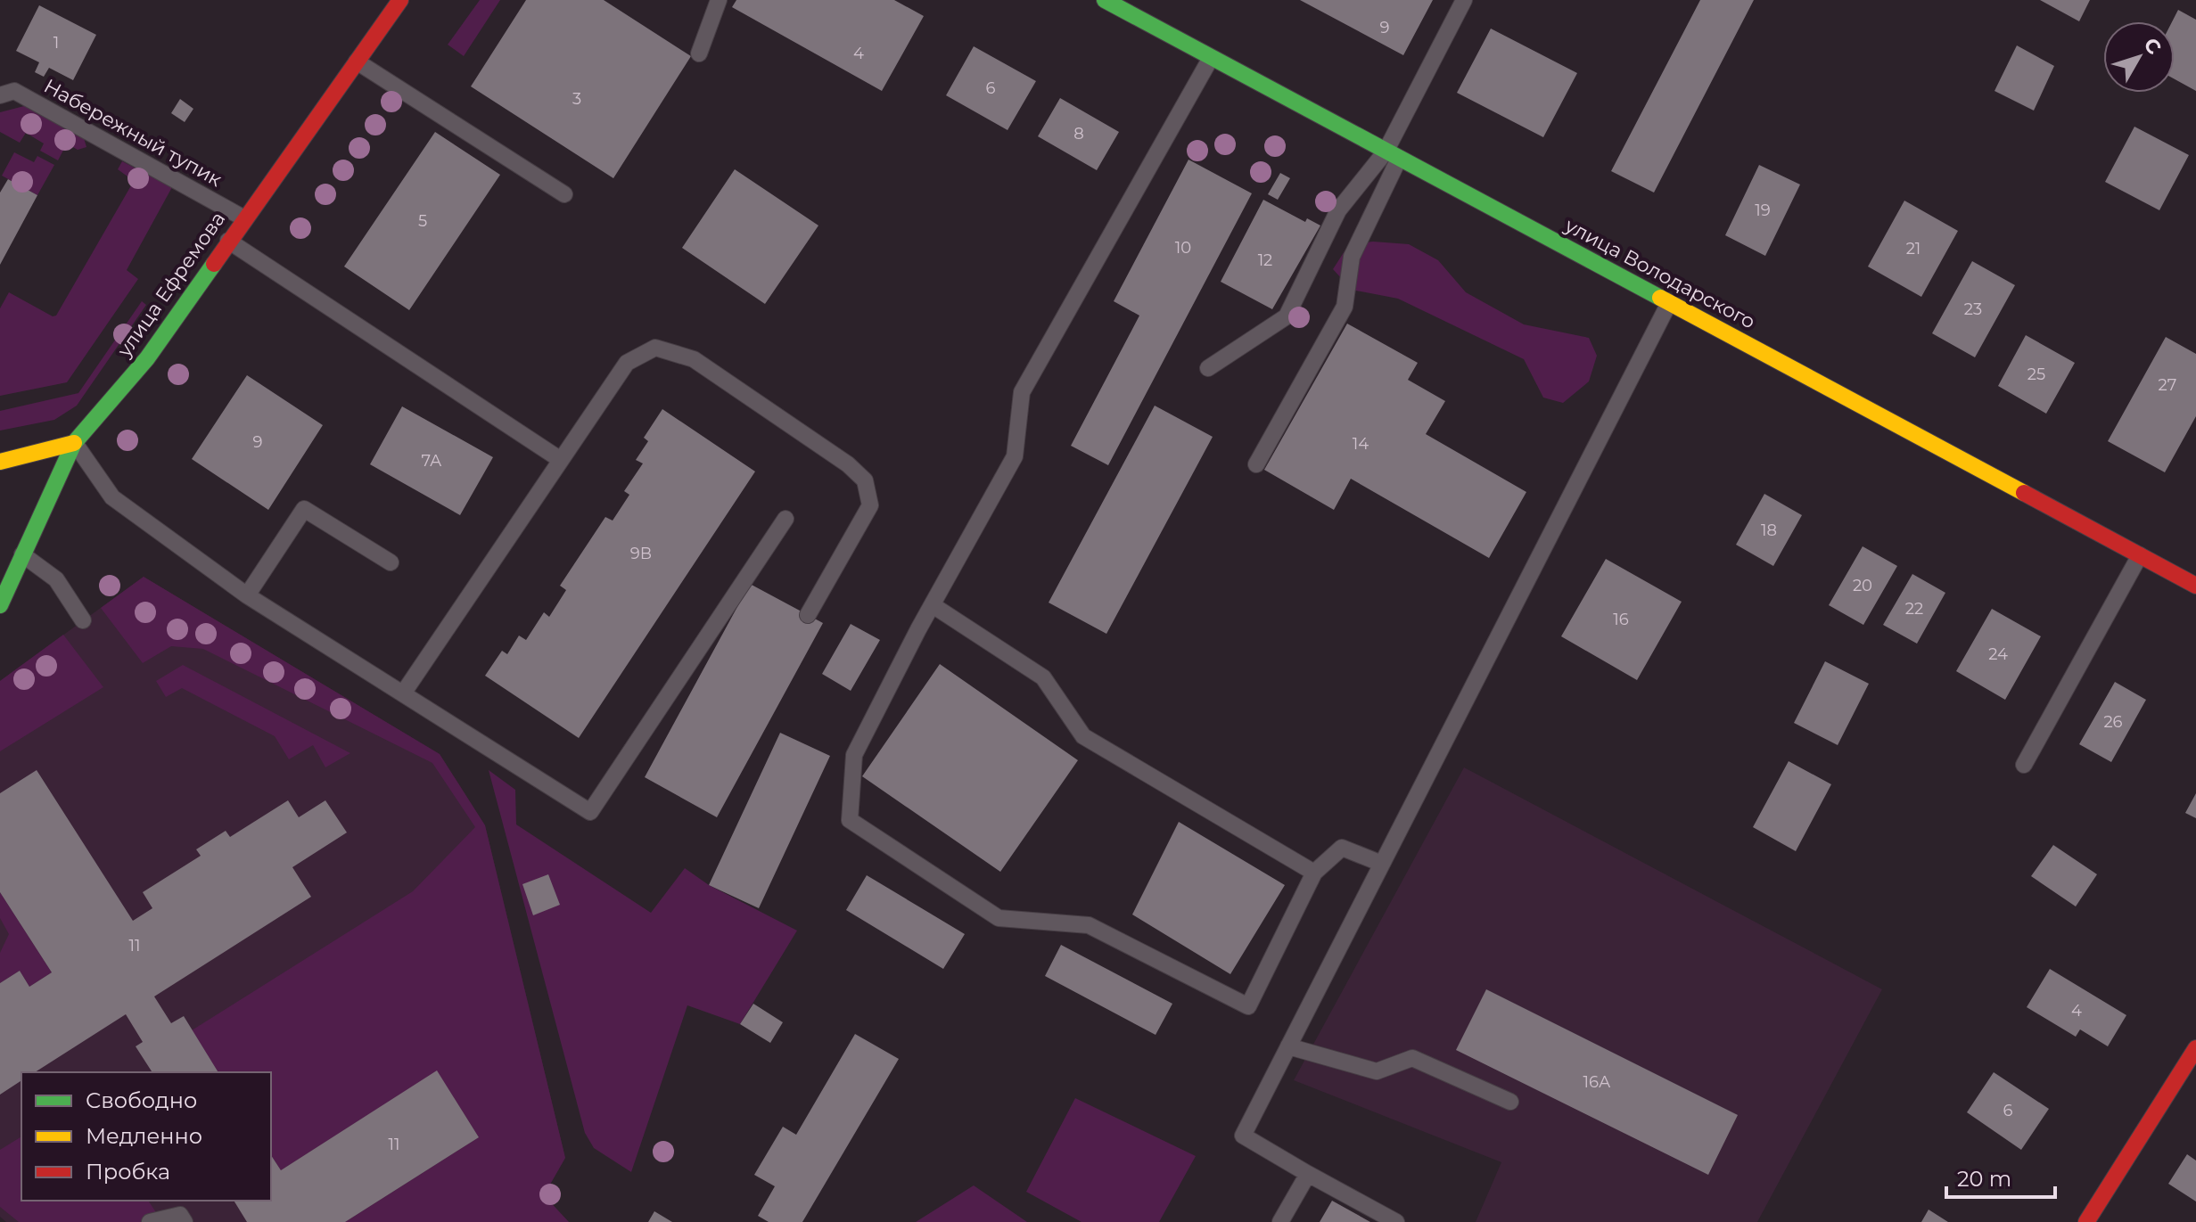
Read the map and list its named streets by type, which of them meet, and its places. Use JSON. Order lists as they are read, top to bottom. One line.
{"streets":{"main road":["улица Володарского","улица Ефремова"],"lane":["Набережный тупик"]},"crossings":[["Набережный тупик","улица Ефремова"]],"house_numbers":["9","1","4","6","3","8","19","5","10","21","12","23","25","27","9","14","7А","18","9В","20","22","16","24","26","11","4","16А","6","11"],"legend":["Свободно","Медленно","Пробка"],"scale_bar":"20 m","north":"top right"}
